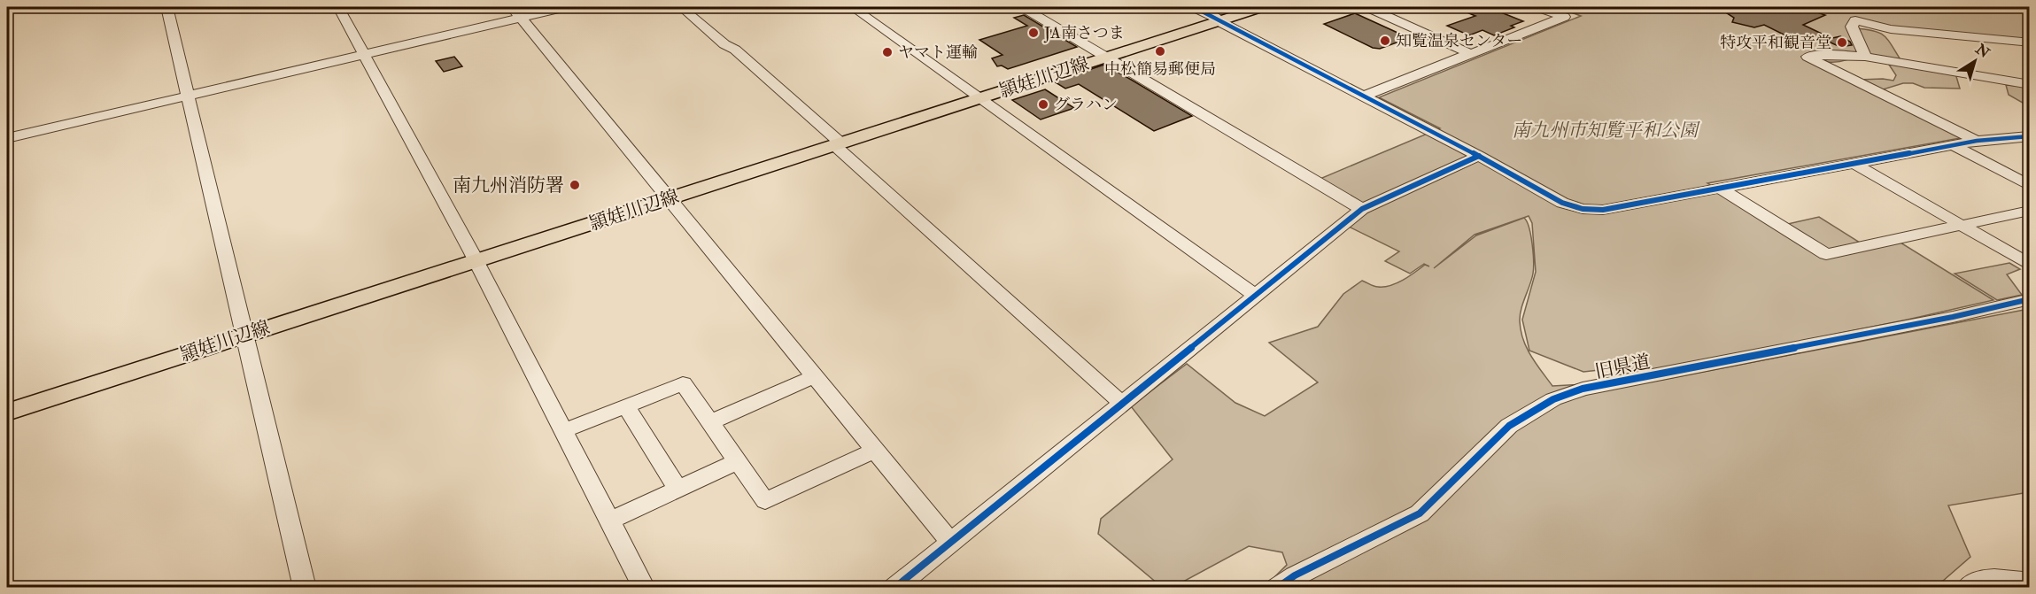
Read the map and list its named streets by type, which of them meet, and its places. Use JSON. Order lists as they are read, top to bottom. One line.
{"streets":{"main road":["頴娃川辺線"],"street":["旧県道"]},"parks":["南九州市知覧平和公園"],"places":["JA南さつま","知覧温泉センター","特攻平和観音堂","中松簡易郵便局","ヤマト運輸","グラハン","南九州消防署"],"north":"top right"}
